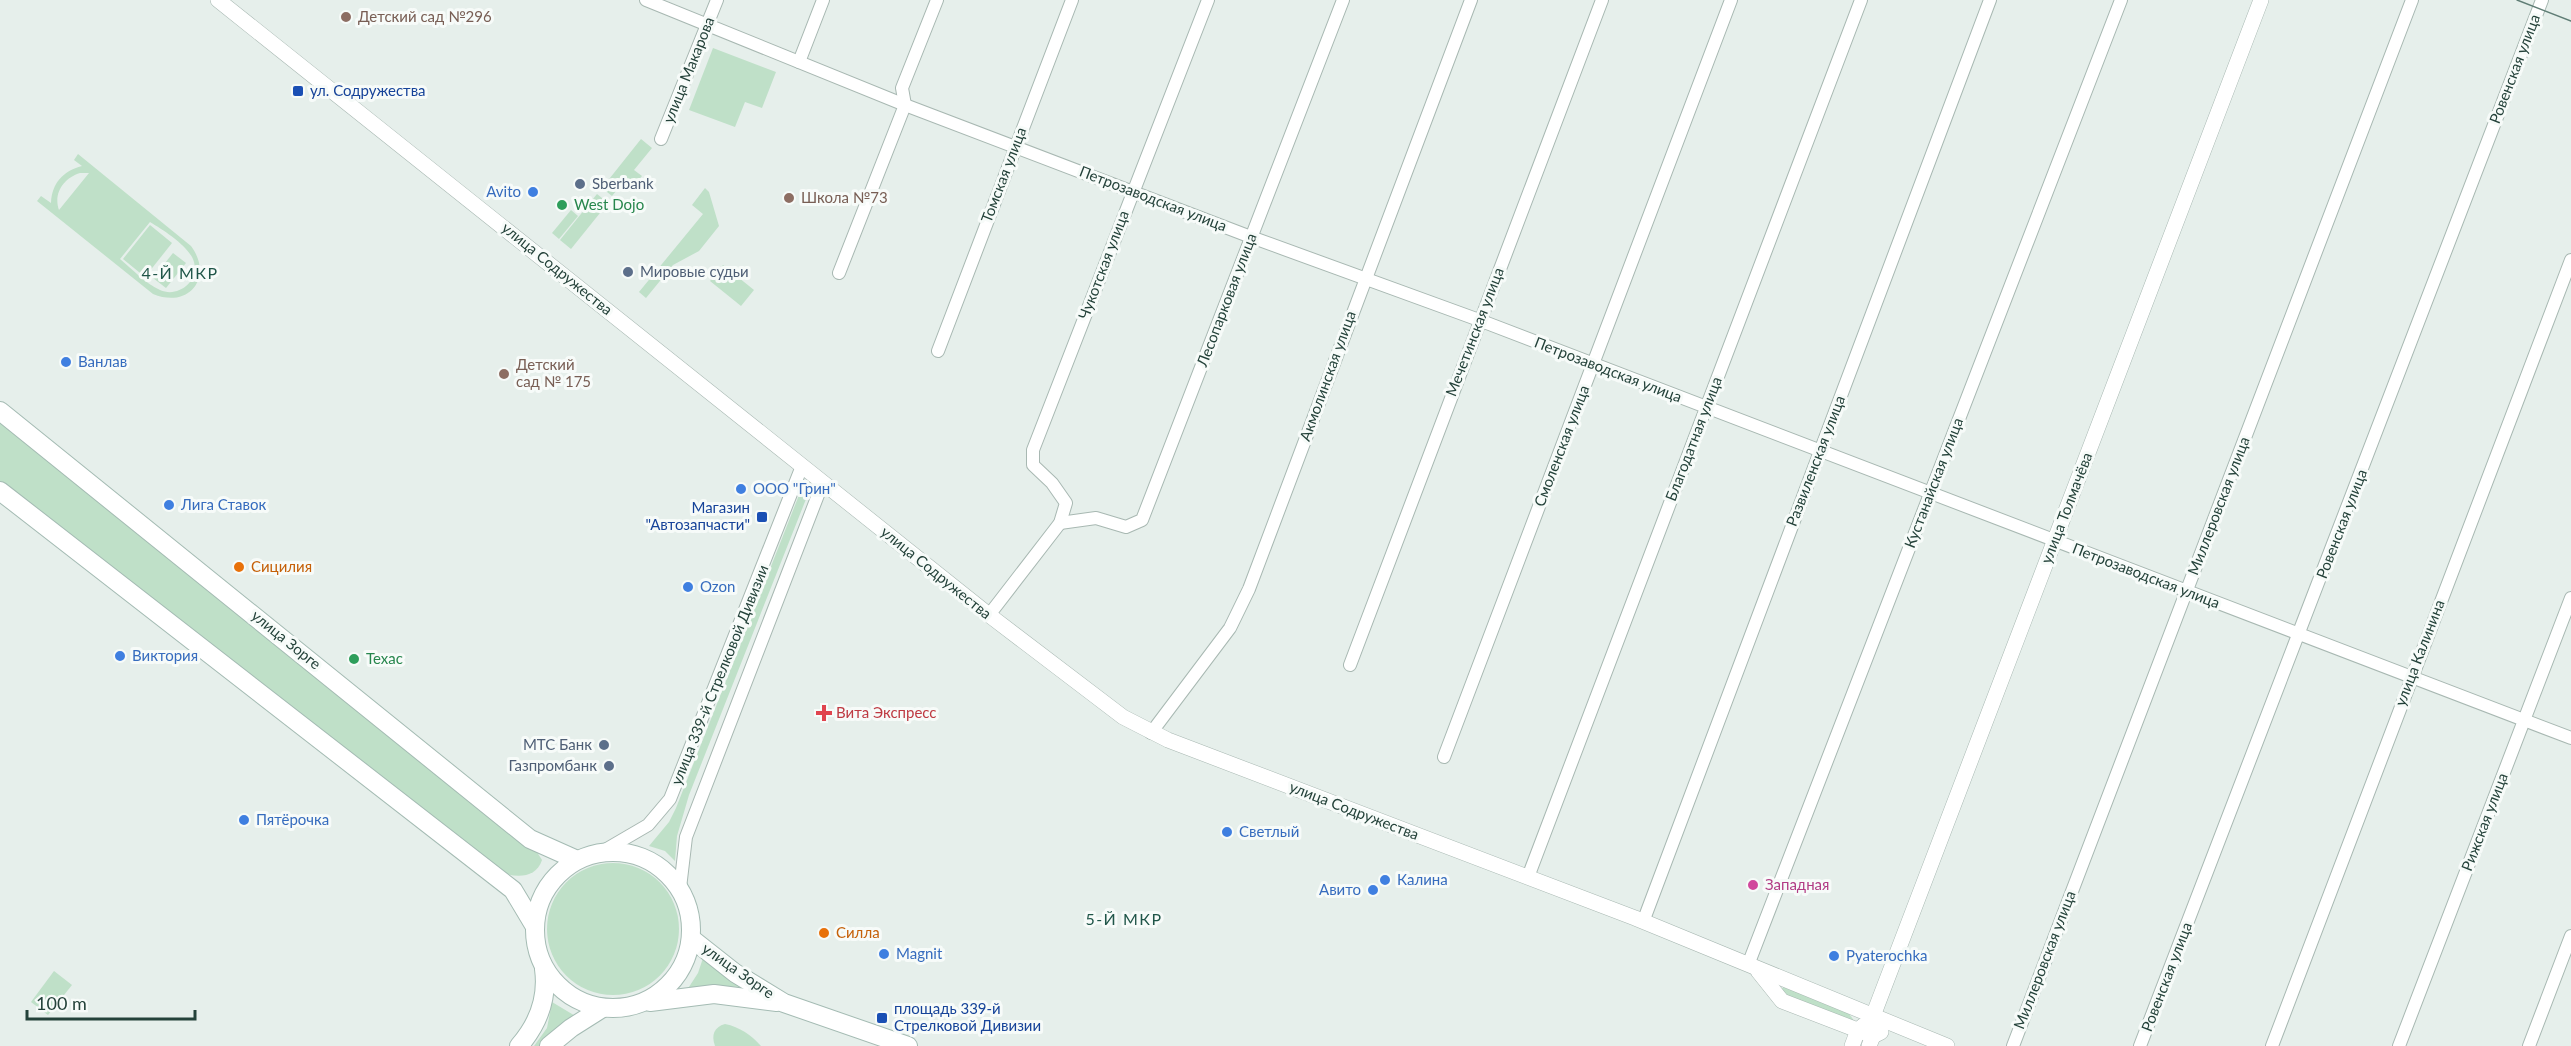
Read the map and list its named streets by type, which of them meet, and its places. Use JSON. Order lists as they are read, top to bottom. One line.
{"streets":{"main road":["улица Зорге"],"street":["Ровенская улица","улица Макарова","Томская улица","Петрозаводская улица","Чукотская улица","улица Содружества","Лесопарковая улица","Мечетинская улица","Акмолинская улица","Благодатная улица","Смоленская улица","Развиленская улица","Кустанайская улица","Миллеровская улица","улица Толмачёва","улица Калинина","улица 339-й Стрелковой Дивизии","Рижская улица"]},"crossings":[["Ровенская улица","Петрозаводская улица"],["улица Макарова","Петрозаводская улица"],["Томская улица","Петрозаводская улица"],["Петрозаводская улица","Чукотская улица"],["Петрозаводская улица","Лесопарковая улица"],["Петрозаводская улица","Мечетинская улица"],["Петрозаводская улица","Акмолинская улица"],["Петрозаводская улица","Благодатная улица"],["Петрозаводская улица","Смоленская улица"],["Петрозаводская улица","Развиленская улица"],["Петрозаводская улица","Кустанайская улица"],["Петрозаводская улица","Миллеровская улица"],["Петрозаводская улица","улица Толмачёва"],["Петрозаводская улица","улица Калинина"],["Петрозаводская улица","Рижская улица"],["Чукотская улица","Лесопарковая улица"],["улица Содружества","Акмолинская улица"],["улица Содружества","Благодатная улица"],["улица Содружества","Развиленская улица"],["улица Содружества","Кустанайская улица"],["улица Содружества","улица Толмачёва"],["улица Содружества","улица 339-й Стрелковой Дивизии"],["улица Зорге","улица 339-й Стрелковой Дивизии"]],"districts":["4-Й МКР","5-Й МКР"],"places":{"other":["Детский сад №296","Sberbank","Avito","Школа №73","West Dojo","Мировые судьи","Ванлав","Детский сад № 175","ООО \"Грин\"","Лига Ставок","Сицилия","Ozon","Виктория","Техас","МТС Банк","Газпромбанк","Пятёрочка","Светлый","Калина","Западная","Авито","Силла","Magnit","Pyaterochka"],"transit":["ул. Содружества","Магазин \"Автозапчасти\"","площадь 339-й Стрелковой Дивизии"],"health":["Вита Экспресс"]},"scale_bar":"100 m"}
